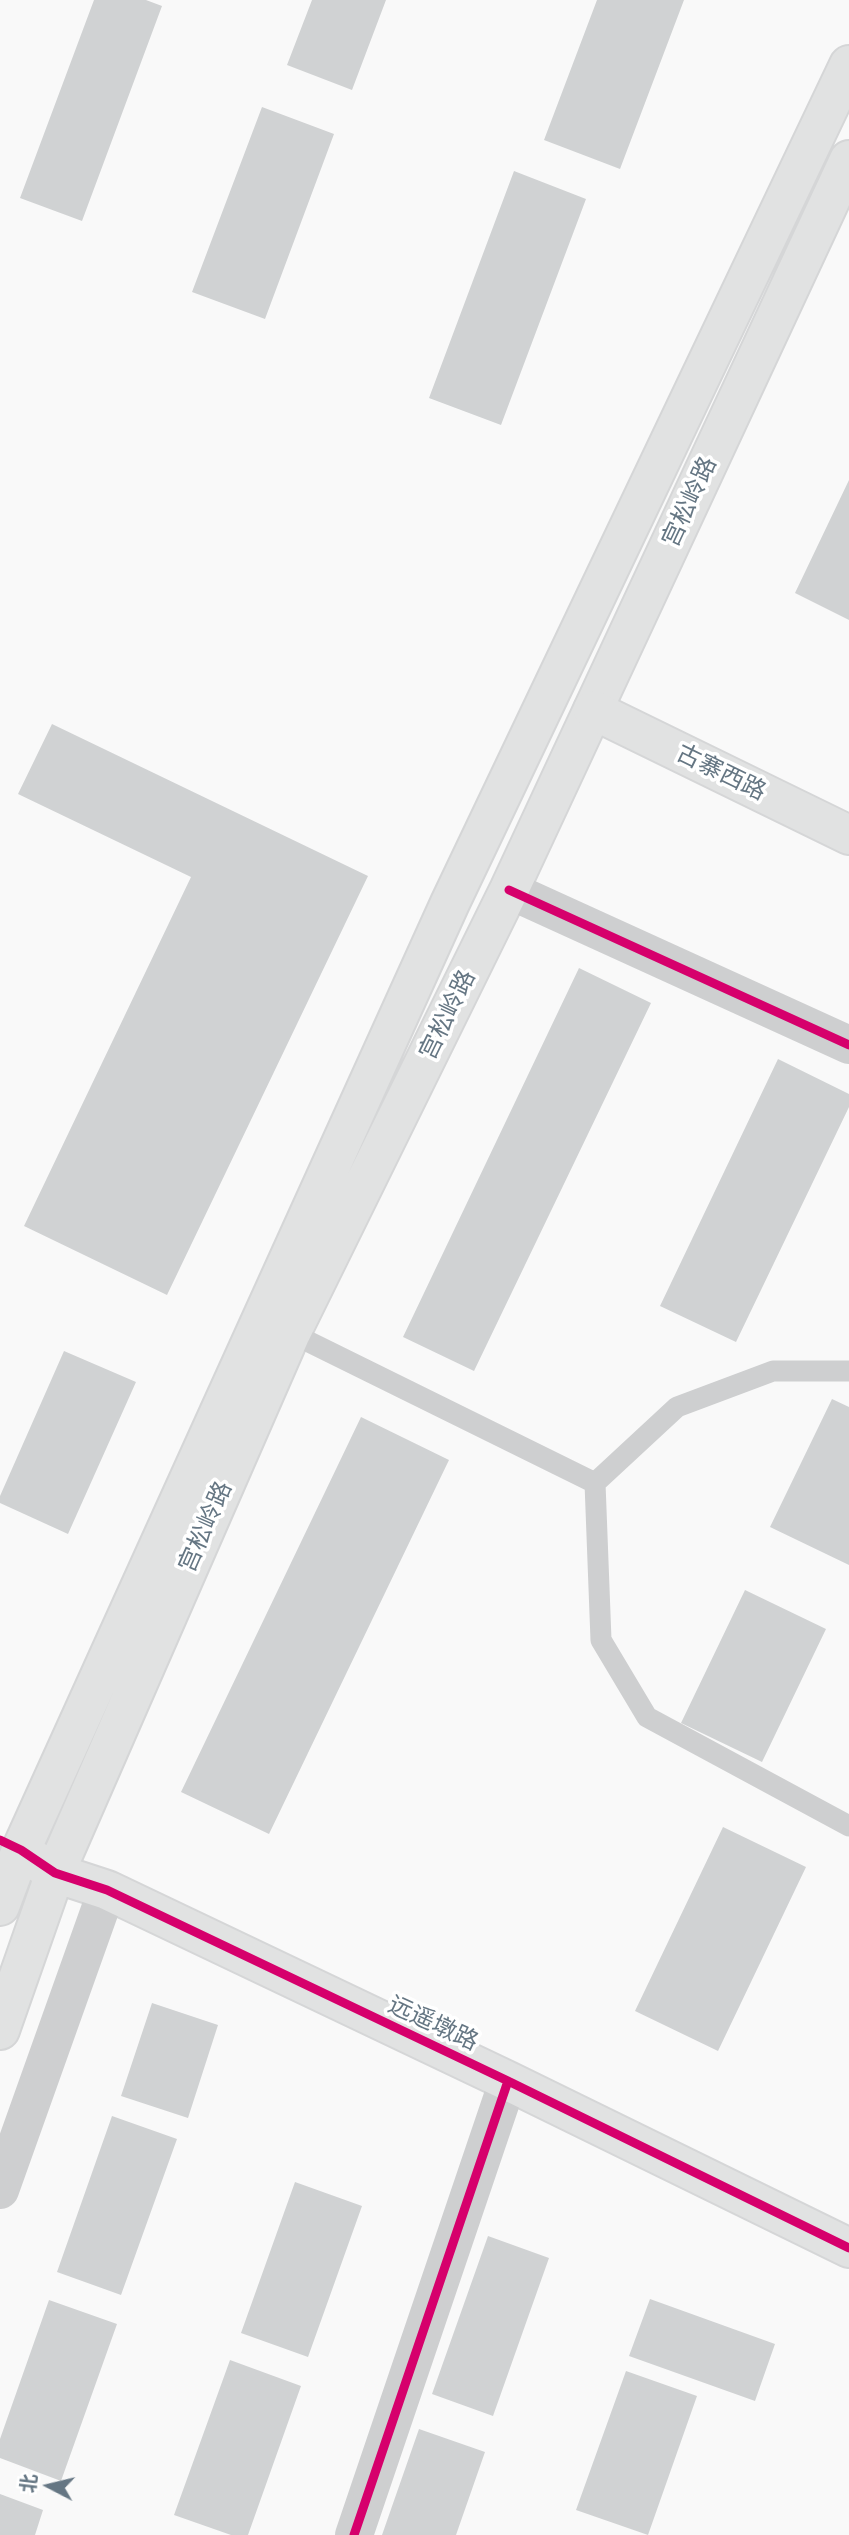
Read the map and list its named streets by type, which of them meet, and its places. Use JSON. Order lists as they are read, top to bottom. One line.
{"streets":{"main road":["宫松岭路","古寨西路","远遥墩路"]},"crossings":[["宫松岭路","古寨西路"],["宫松岭路","远遥墩路"]],"north":"left"}
